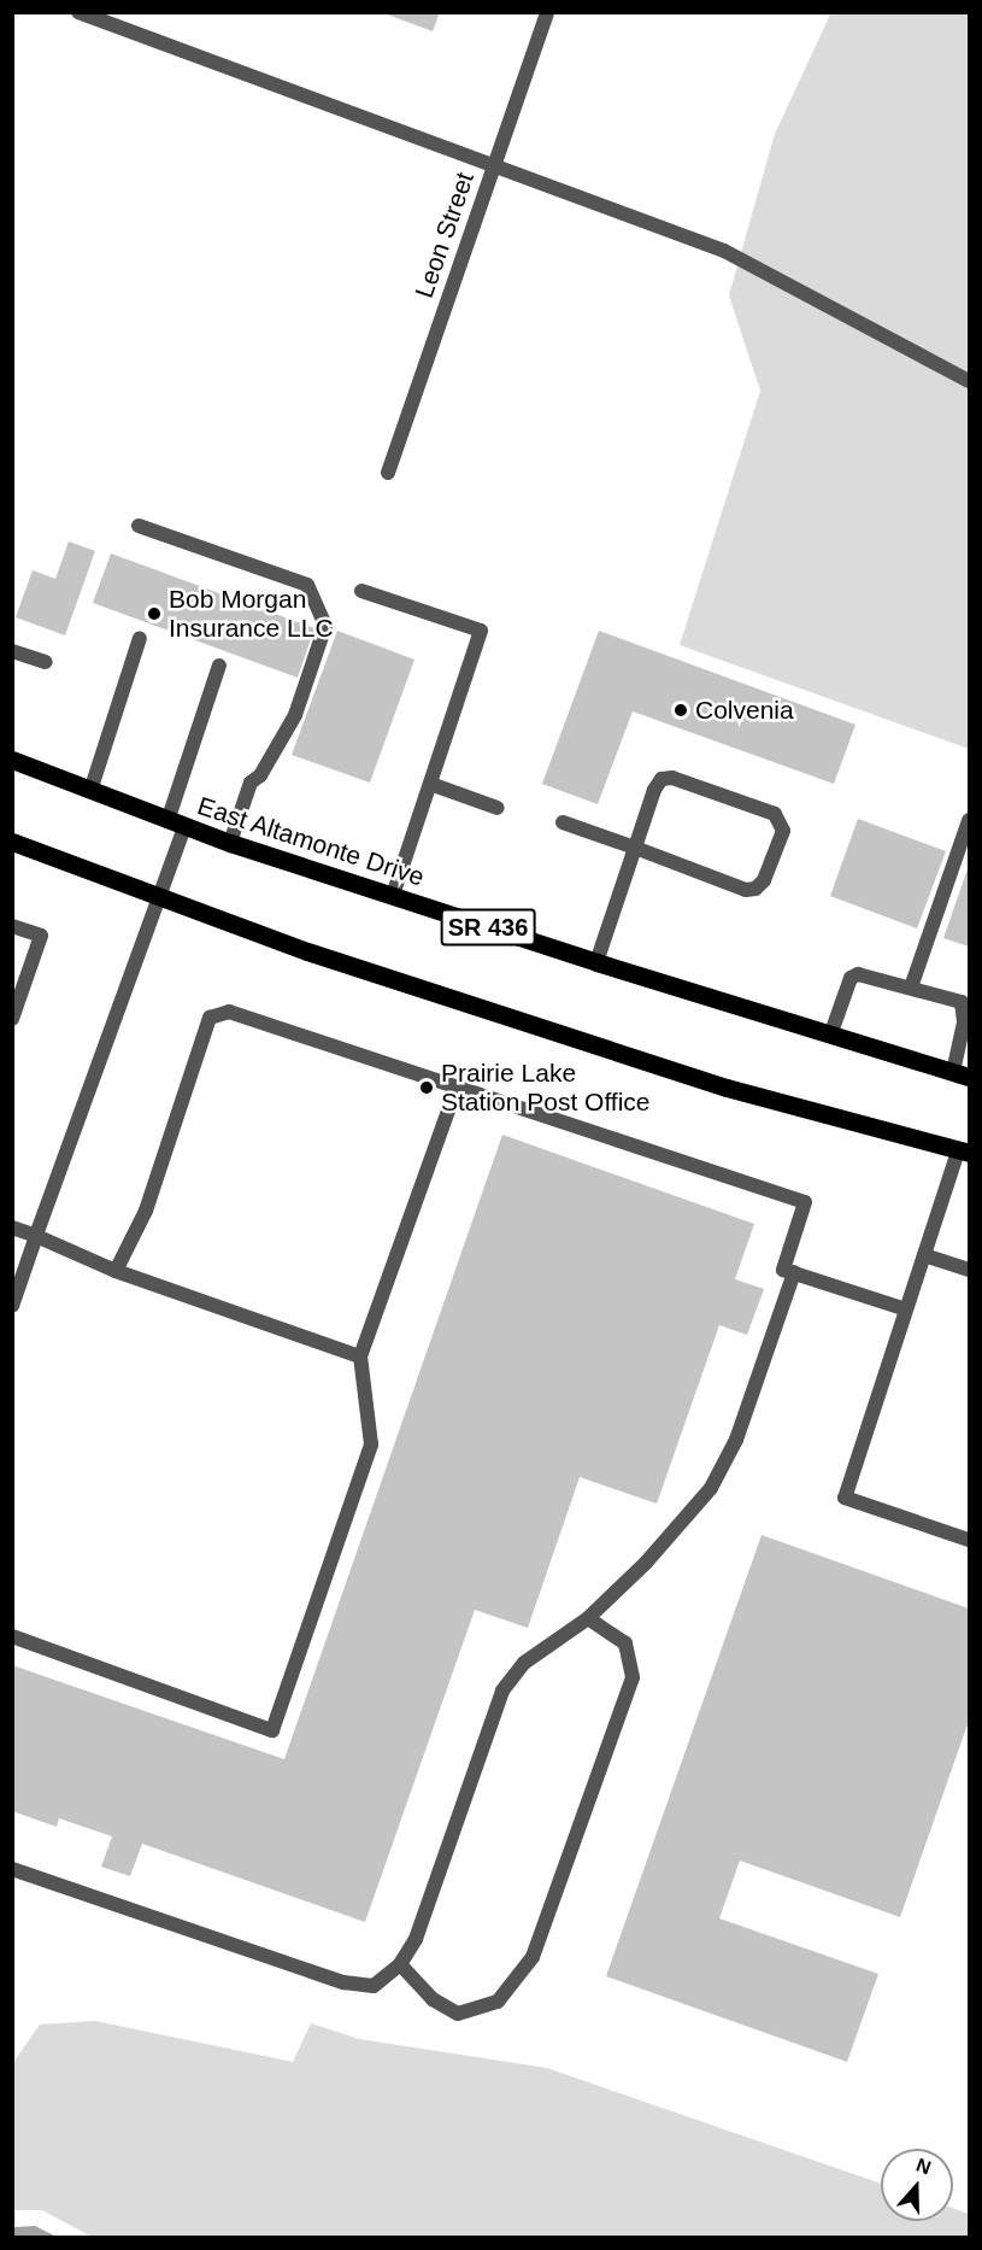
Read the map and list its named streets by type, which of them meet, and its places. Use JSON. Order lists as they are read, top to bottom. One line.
{"streets":{"main road":["East Altamonte Drive","SR 436"],"street":["Leon Street"]},"places":["Bob Morgan Insurance LLC","Colvenia","Prairie Lake Station Post Office"],"north":"top"}
